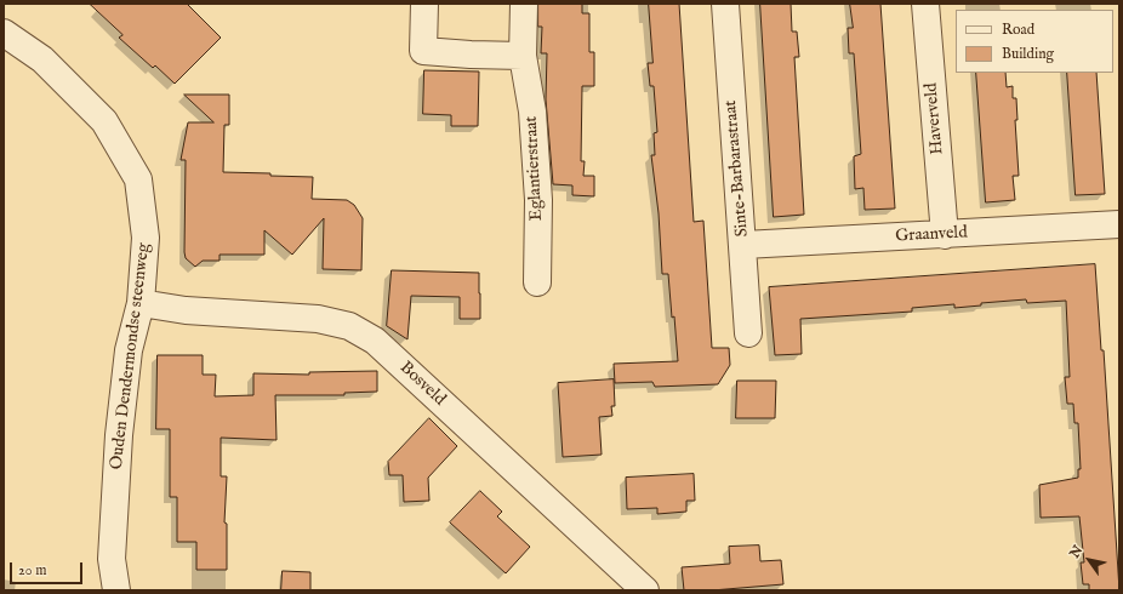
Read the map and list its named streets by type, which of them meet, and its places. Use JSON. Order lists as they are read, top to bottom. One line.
{"streets":{"street":["Haverveld","Eglantierstraat","Sinte-Barbarastraat","Graanveld","Ouden Dendermondse steenweg","Bosveld"]},"crossings":[["Haverveld","Graanveld"],["Sinte-Barbarastraat","Graanveld"],["Ouden Dendermondse steenweg","Bosveld"]],"legend":["Road","Building"],"scale_bar":"20 m","north":"top left"}
